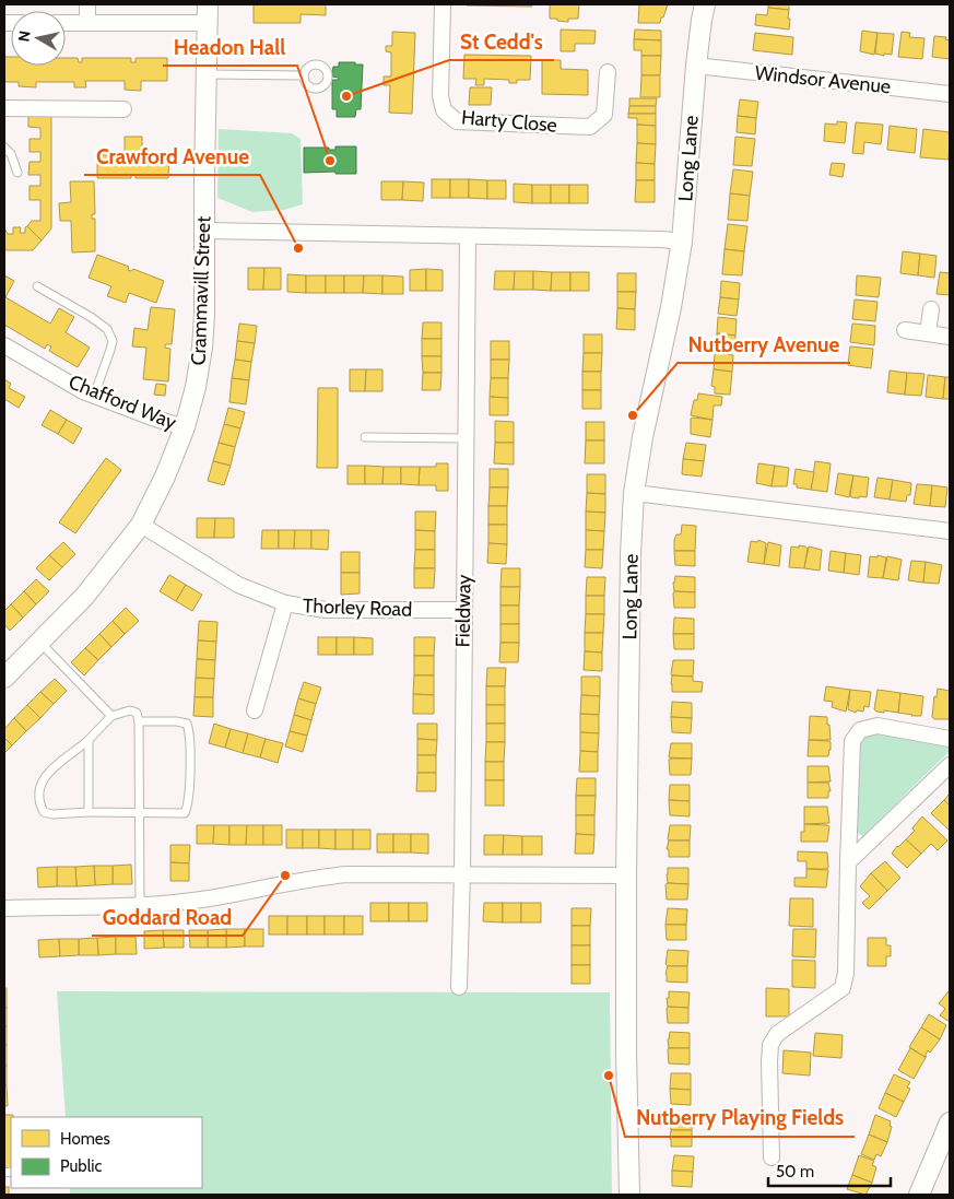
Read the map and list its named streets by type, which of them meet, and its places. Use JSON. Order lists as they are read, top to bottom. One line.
{"streets":{"street":["Windsor Avenue","Harty Close","Long Lane","Crammavill Street","Chafford Way","Thorley Road","Fieldway"]},"crossings":[["Windsor Avenue","Long Lane"],["Crammavill Street","Chafford Way"],["Crammavill Street","Thorley Road"],["Thorley Road","Fieldway"]],"places":["St Cedd's","Headon Hall","Crawford Avenue","Nutberry Avenue","Goddard Road","Nutberry Playing Fields"],"legend":["Homes","Public"],"scale_bar":"50 m","north":"left"}
